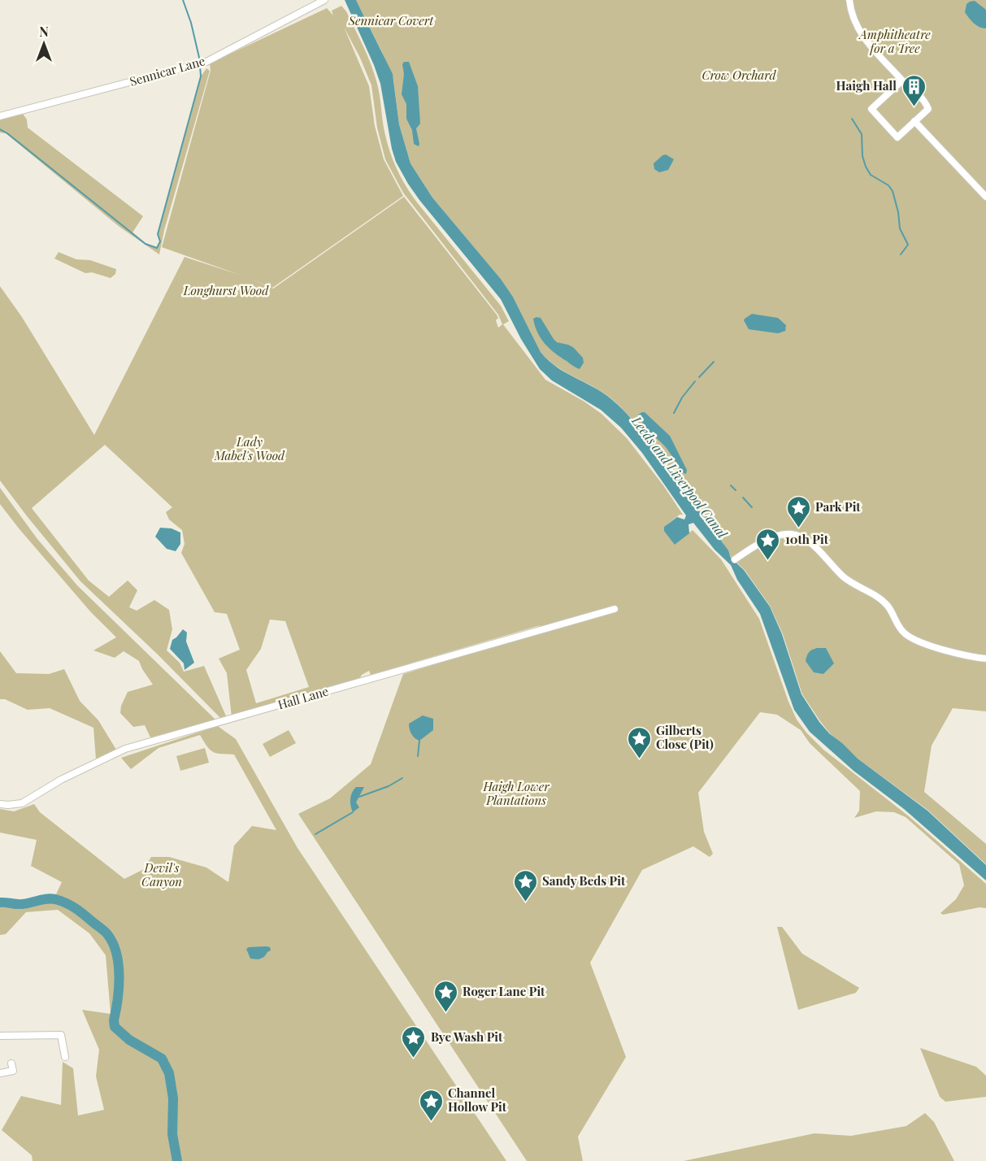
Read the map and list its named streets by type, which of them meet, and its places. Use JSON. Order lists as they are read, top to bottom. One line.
{"streets":{"street":["Sennicar Lane","Hall Lane"]},"water":["Leeds and Liverpool Canal"],"parks":["Sennicar Covert","Amphitheatre for a Tree","Crow Orchard","Longhurst Wood","Lady Mabel's Wood","Haigh Lower Plantations","Devil's Canyon"],"places":{"building":["Haigh Hall"],"place":["Park Pit","10th Pit","Gilberts Close (Pit)","Sandy Beds Pit","Roger Lane Pit","Bye Wash Pit","Channel Hollow Pit"]},"north":"top"}
